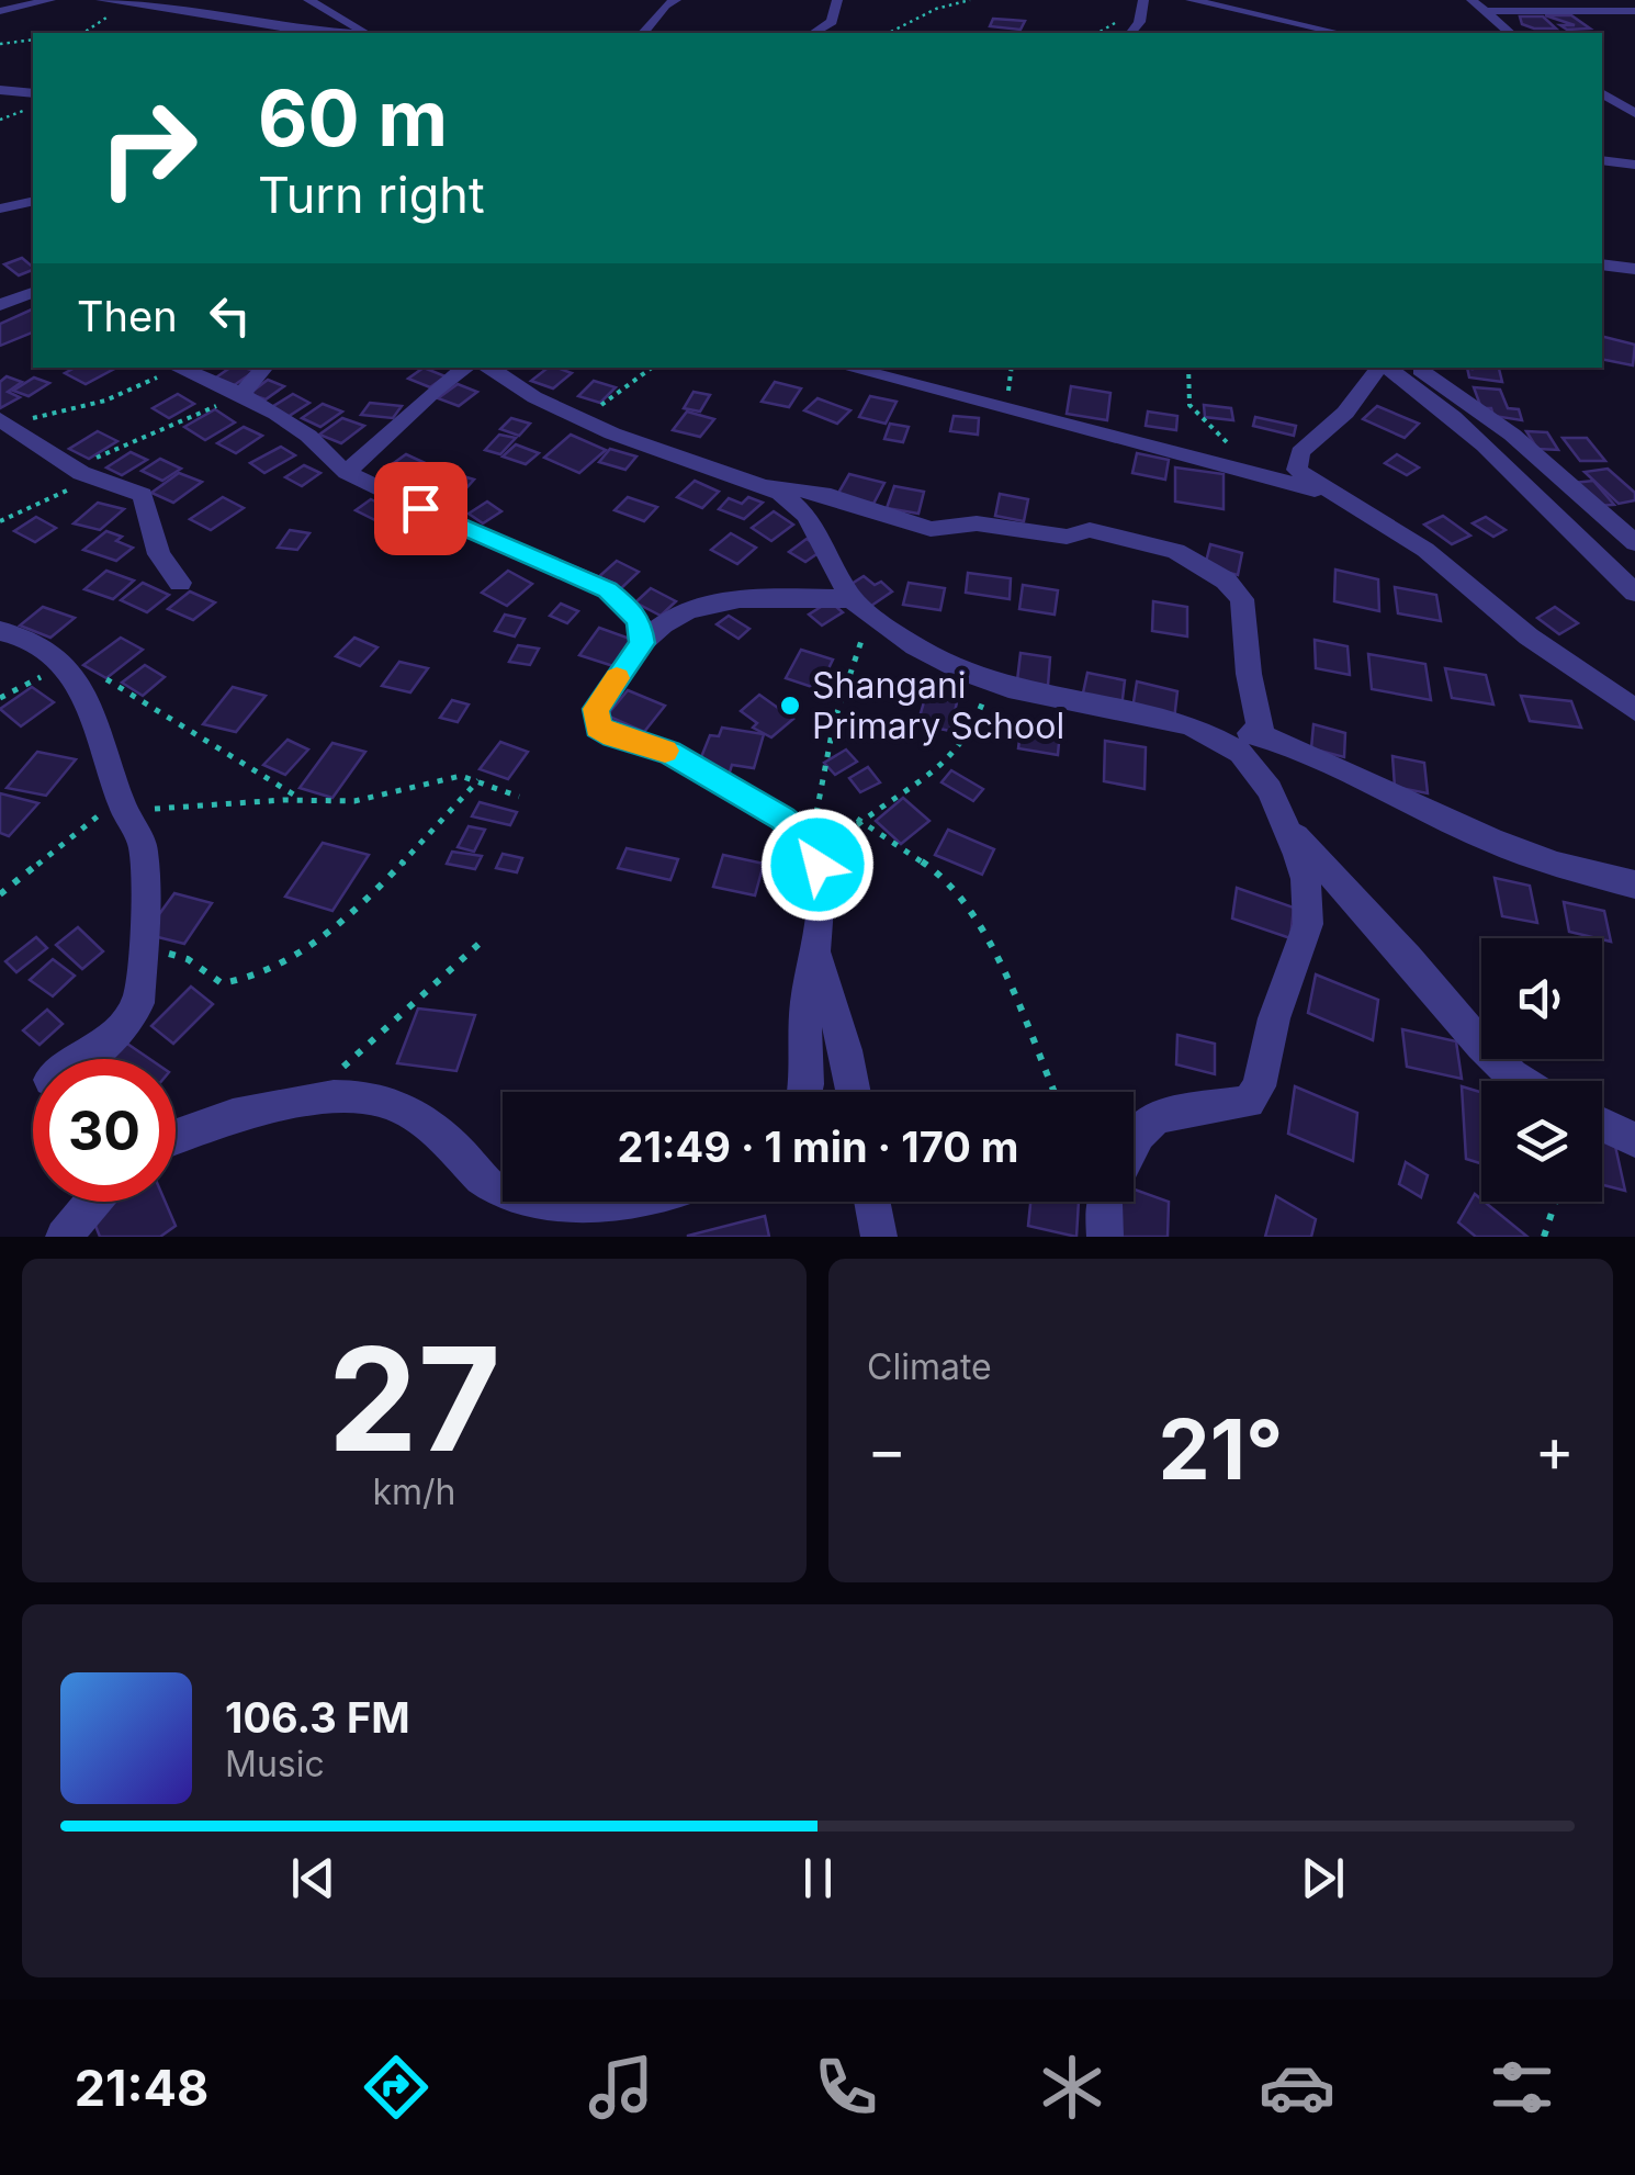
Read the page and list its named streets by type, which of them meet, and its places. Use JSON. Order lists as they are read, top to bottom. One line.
{"places":["Shangani Primary School"],"page":{"turn":["60 m","Turn right"],"then":"Then","limit":"30","trip":"21:49 · 1 min · 170 m","tile":[["27","km/h"],"Climate"],"heat":["−","21°","+"],"song":["106.3 FM","Music"],"tabs":"21:48"}}
